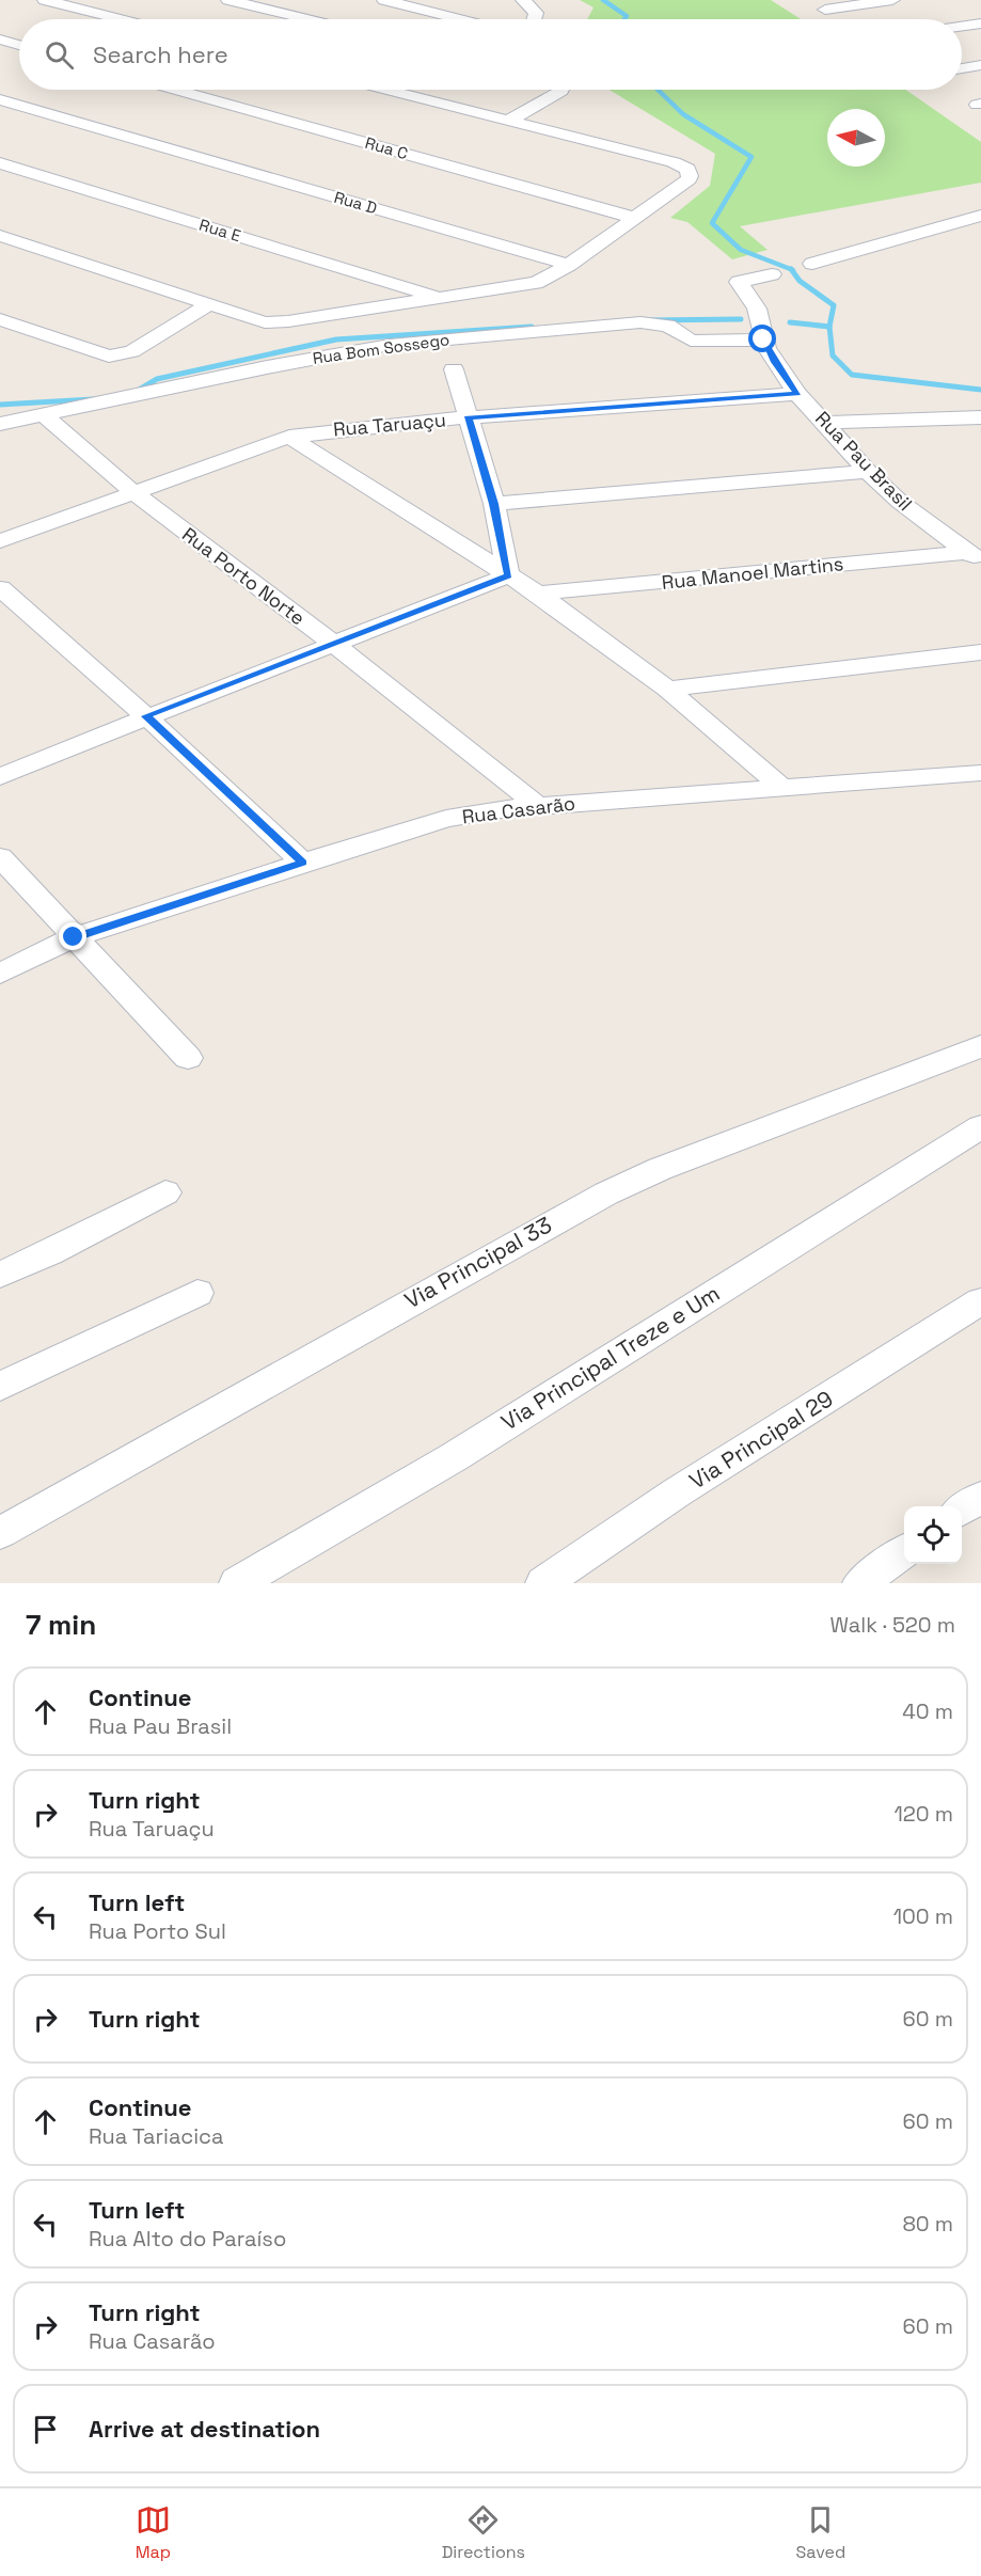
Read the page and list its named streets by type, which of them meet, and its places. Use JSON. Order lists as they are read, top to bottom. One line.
{"streets":{"street":["Rua C","Rua D","Rua E","Rua Bom Sossego","Rua Taruaçu","Rua Pau Brasil","Rua Manoel Martins","Rua Porto Norte","Rua Casarão","Via Principal 33","Via Principal Treze e Um","Via Principal 29"]},"crossings":[["Rua Bom Sossego","Rua Pau Brasil"],["Rua Bom Sossego","Rua Porto Norte"],["Rua Taruaçu","Rua Pau Brasil"],["Rua Taruaçu","Rua Porto Norte"],["Rua Pau Brasil","Rua Manoel Martins"],["Rua Porto Norte","Rua Casarão"]],"north":"left","page":{"search":"Search here","heading":["7 min","Walk · 520 m"],"list":[["Continue","Rua Pau Brasil","40 m"],["Turn right","Rua Taruaçu","120 m"],["Turn left","Rua Porto Sul","100 m"],["Turn right","60 m"],["Continue","Rua Tariacica","60 m"],["Turn left","Rua Alto do Paraíso","80 m"],["Turn right","Rua Casarão","60 m"],"Arrive at destination"],"nav":["Map","Directions","Saved"]}}
